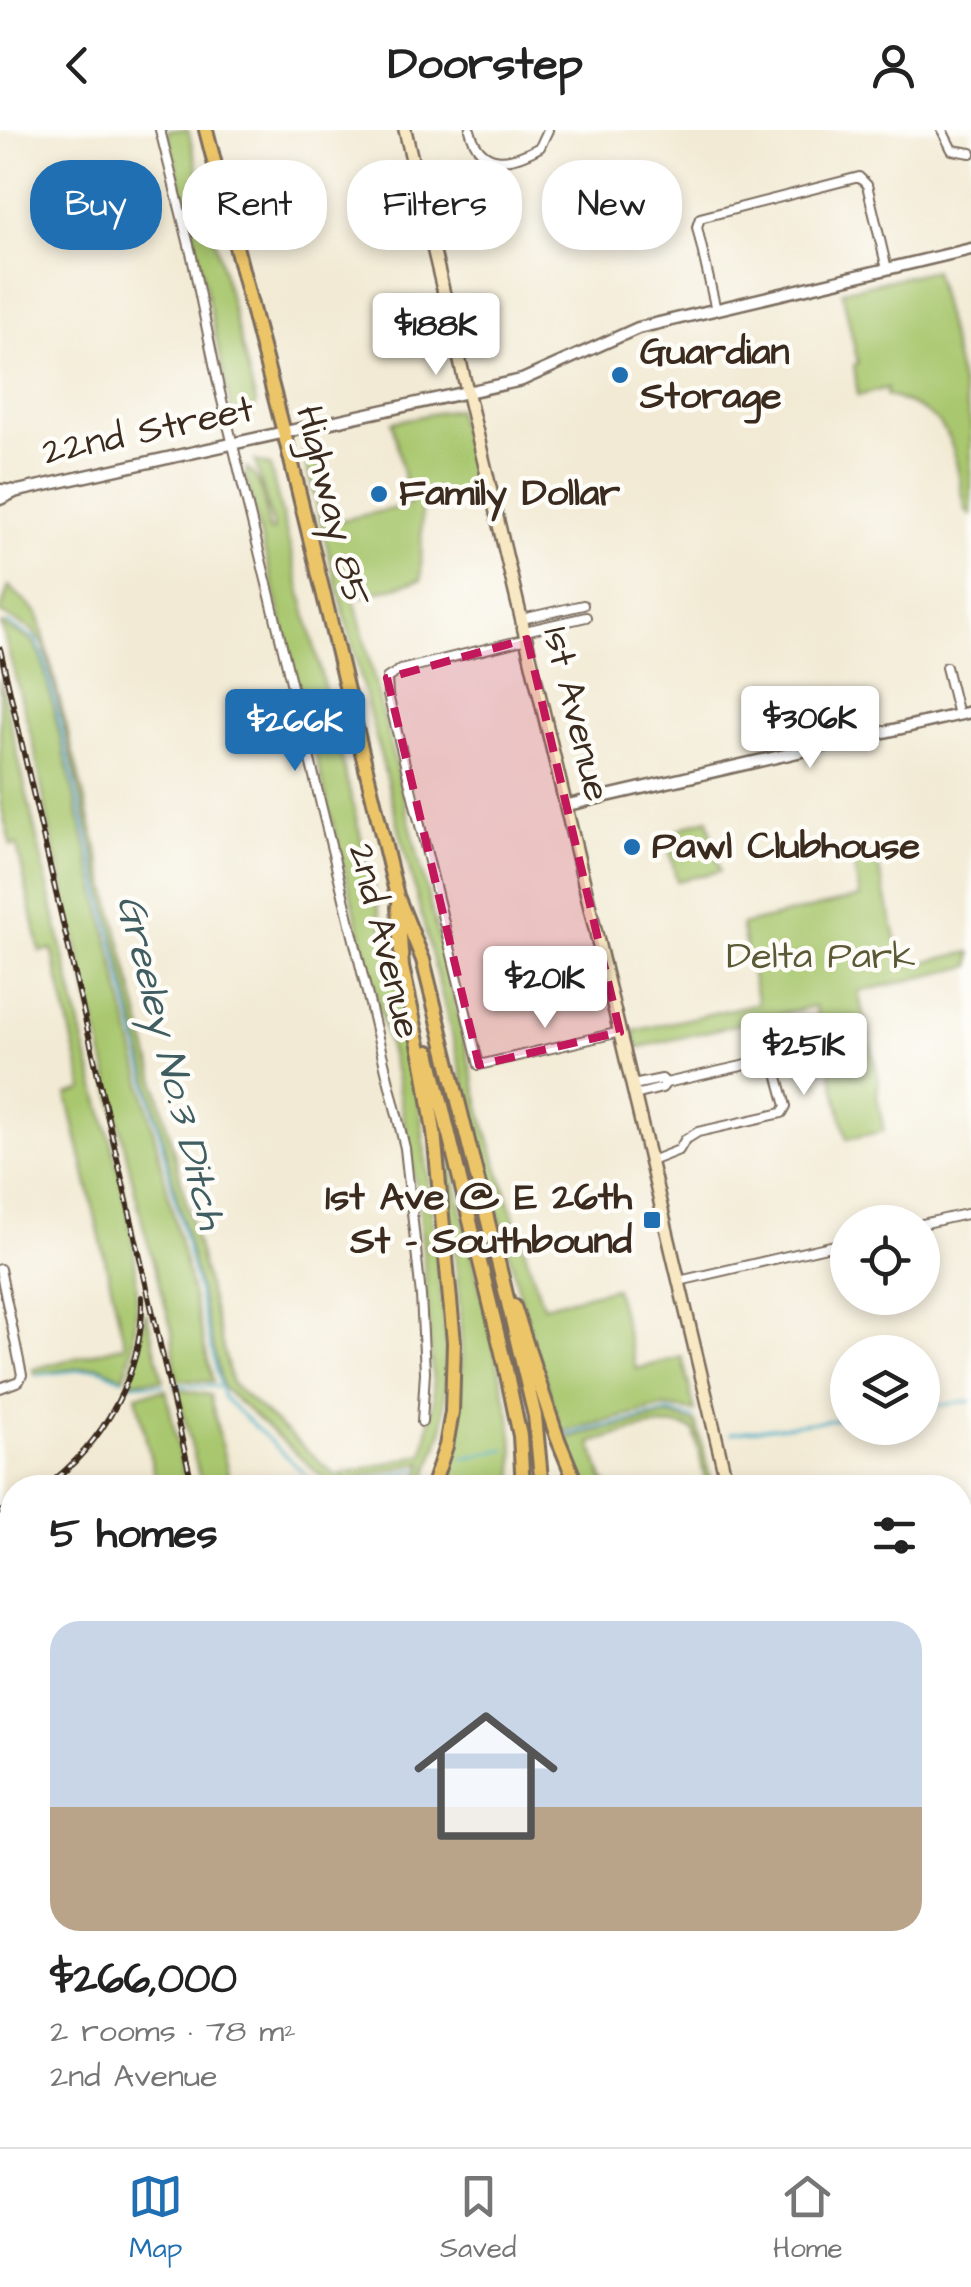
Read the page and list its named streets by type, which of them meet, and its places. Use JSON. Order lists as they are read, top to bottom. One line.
{"streets":{"highway":["Highway 85"],"main road":["1st Avenue"],"street":["22nd Street","2nd Avenue"]},"crossings":[["22nd Street","Highway 85"],["22nd Street","1st Avenue"],["22nd Street","2nd Avenue"]],"water":["Greeley No.3 Ditch"],"parks":["Delta Park"],"places":{"other":["Guardian Storage","Family Dollar","Pawl Clubhouse"],"transit":["1st Ave @ E 26th St - Southbound"]},"page":{"header":"Doorstep","chip":["Buy","Rent","Filters","New"],"price":["$188K","$306K","$266K","$201K","$251K"],"heading":"5 homes","list":[{"name":"$266,000","note":"2 rooms · 78 m² · 2nd Avenue"}],"tabs":["Map","Saved","Home"]}}
